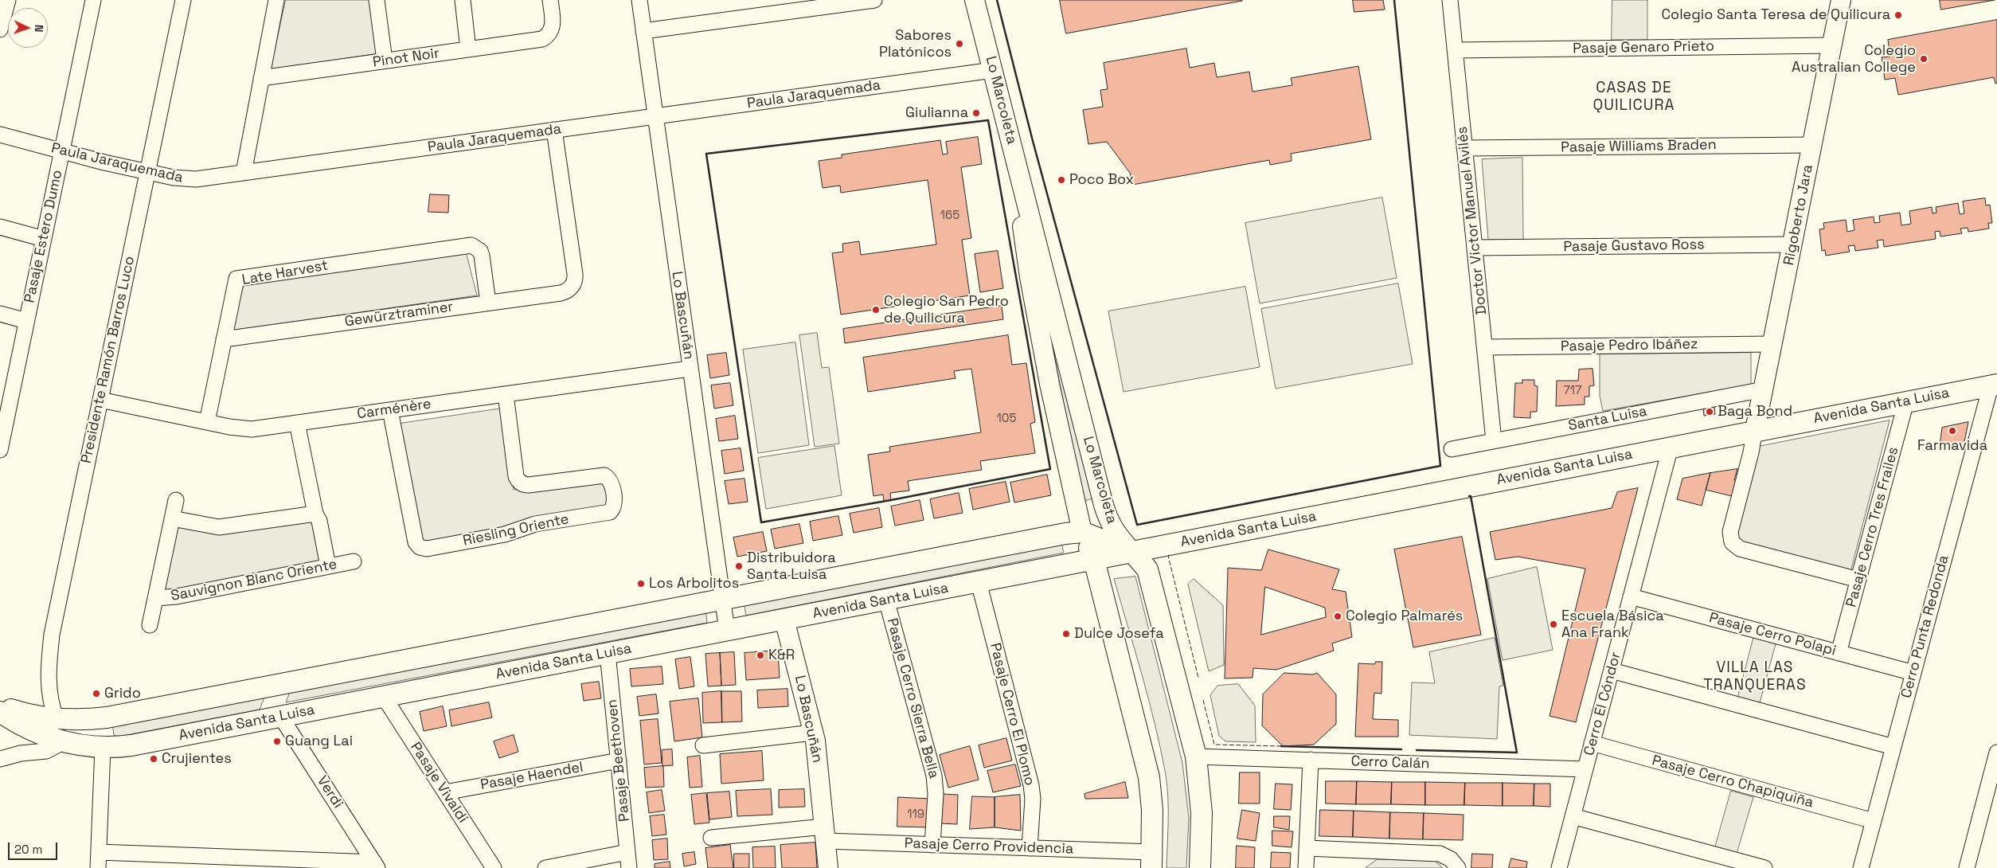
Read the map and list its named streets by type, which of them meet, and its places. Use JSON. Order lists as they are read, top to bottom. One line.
{"streets":{"main road":["Lo Marcoleta","Avenida Santa Luisa"],"street":["Pasaje Genaro Prieto","Pinot Noir","Paula Jaraquemada","Pasaje Williams Braden","Rigoberto Jara","Doctor Víctor Manuel Avilés","Pasaje Estero Dumo","Pasaje Gustavo Ross","Late Harvest","Gewürztraminer","Lo Bascuñán","Pasaje Pedro Ibáñez","Presidente Ramón Barros Luco","Carménère","Santa Luisa","Pasaje Cerro Tres Frailes","Riesling Oriente","Sauvignon Blanc Oriente","Cerro Punta Redonda","Pasaje Cerro Polapi","Pasaje Cerro Sierra Bella","Cerro El Cóndor","Pasaje Cerro El Plomo","Pasaje Beethoven","Cerro Calán","Pasaje Haendel","Pasaje Cerro Chapiquiña","Pasaje Vivaldi","Verdi","Pasaje Cerro Providencia"]},"crossings":[["Pasaje Genaro Prieto","Rigoberto Jara"],["Pasaje Genaro Prieto","Doctor Víctor Manuel Avilés"],["Paula Jaraquemada","Lo Marcoleta"],["Paula Jaraquemada","Pasaje Estero Dumo"],["Paula Jaraquemada","Gewürztraminer"],["Paula Jaraquemada","Lo Bascuñán"],["Paula Jaraquemada","Presidente Ramón Barros Luco"],["Lo Marcoleta","Avenida Santa Luisa"],["Lo Marcoleta","Cerro Calán"],["Lo Marcoleta","Pasaje Cerro Providencia"],["Pasaje Williams Braden","Rigoberto Jara"],["Pasaje Williams Braden","Doctor Víctor Manuel Avilés"],["Rigoberto Jara","Pasaje Gustavo Ross"],["Rigoberto Jara","Pasaje Pedro Ibáñez"],["Rigoberto Jara","Avenida Santa Luisa"],["Rigoberto Jara","Santa Luisa"],["Doctor Víctor Manuel Avilés","Pasaje Gustavo Ross"],["Doctor Víctor Manuel Avilés","Pasaje Pedro Ibáñez"],["Doctor Víctor Manuel Avilés","Santa Luisa"],["Late Harvest","Gewürztraminer"],["Late Harvest","Carménère"],["Lo Bascuñán","Avenida Santa Luisa"],["Lo Bascuñán","Carménère"],["Lo Bascuñán","Pasaje Cerro Providencia"],["Presidente Ramón Barros Luco","Carménère"],["Avenida Santa Luisa","Pasaje Cerro Tres Frailes"],["Avenida Santa Luisa","Cerro Punta Redonda"],["Avenida Santa Luisa","Pasaje Cerro Sierra Bella"],["Avenida Santa Luisa","Cerro El Cóndor"],["Avenida Santa Luisa","Pasaje Cerro El Plomo"],["Avenida Santa Luisa","Pasaje Beethoven"],["Avenida Santa Luisa","Pasaje Vivaldi"],["Avenida Santa Luisa","Verdi"],["Carménère","Riesling Oriente"],["Pasaje Cerro Tres Frailes","Pasaje Cerro Polapi"],["Cerro Punta Redonda","Pasaje Cerro Polapi"],["Cerro Punta Redonda","Pasaje Cerro Chapiquiña"],["Pasaje Cerro Polapi","Cerro El Cóndor"],["Pasaje Cerro Sierra Bella","Pasaje Cerro Providencia"],["Cerro El Cóndor","Cerro Calán"],["Cerro El Cóndor","Pasaje Cerro Chapiquiña"],["Pasaje Cerro El Plomo","Pasaje Cerro Providencia"],["Pasaje Beethoven","Pasaje Haendel"],["Pasaje Haendel","Pasaje Vivaldi"]],"districts":["CASAS DE QUILICURA","VILLA LAS TRANQUERAS"],"places":["Colegio Santa Teresa de Quilicura","Sabores Platónicos","Colegio Australian College","Giulianna","Poco Box","Colegio San Pedro de Quilicura","Baga Bond","Farmavida","Distribuidora Santa Luisa","Los Arbolitos","Colegio Palmarés","Escuela Básica Ana Frank","Dulce Josefa","K&R","Grido","Guang Lai","Crujientes"],"house_numbers":["165","717","105","119"],"scale_bar":"20 m","north":"right"}
